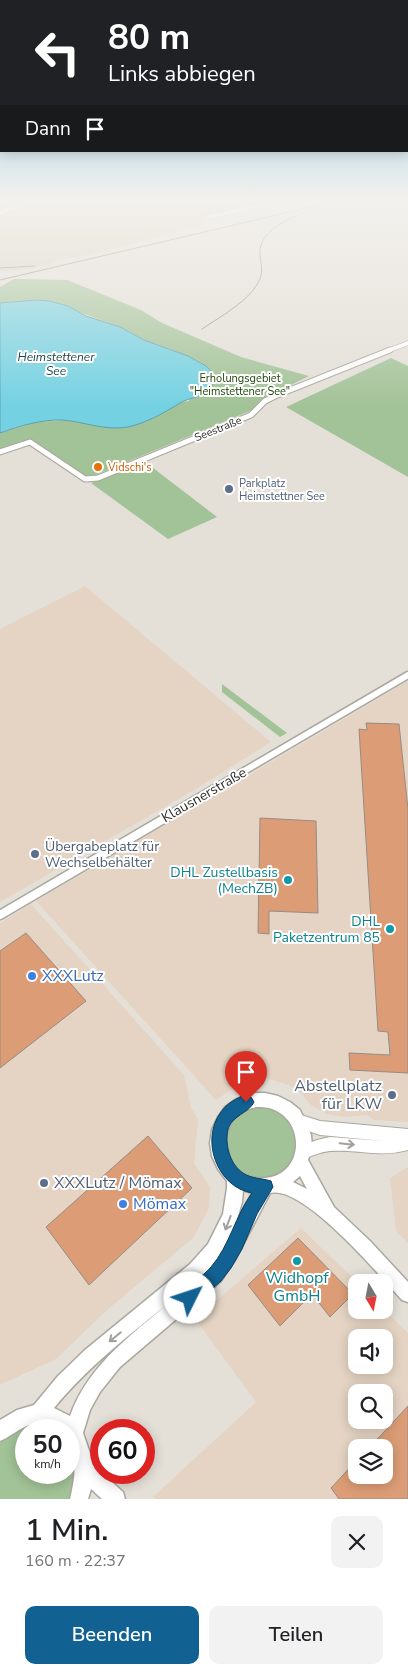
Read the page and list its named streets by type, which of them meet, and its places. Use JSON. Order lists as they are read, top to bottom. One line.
{"streets":{"street":["Seestraße","Klausnerstraße"]},"water":["Heimstettener See"],"parks":["Erholungsgebiet \"Heimstettener See\""],"places":["Vidschi's","Parkplatz Heimstettner See","Übergabeplatz für Wechselbehälter","DHL Zustellbasis (MechZB)","DHL Paketzentrum 85","XXXLutz","Abstellplatz für LKW","XXXLutz / Mömax","Mömax","Widhopf GmbH"],"north":"bottom","page":{"turn":["80 m","Links abbiegen"],"then":"Dann","speed":"50 km/h","limit":"60","heading":["1 Min.","160 m · 22:37"],"buttons":["Beenden","Teilen"]}}
